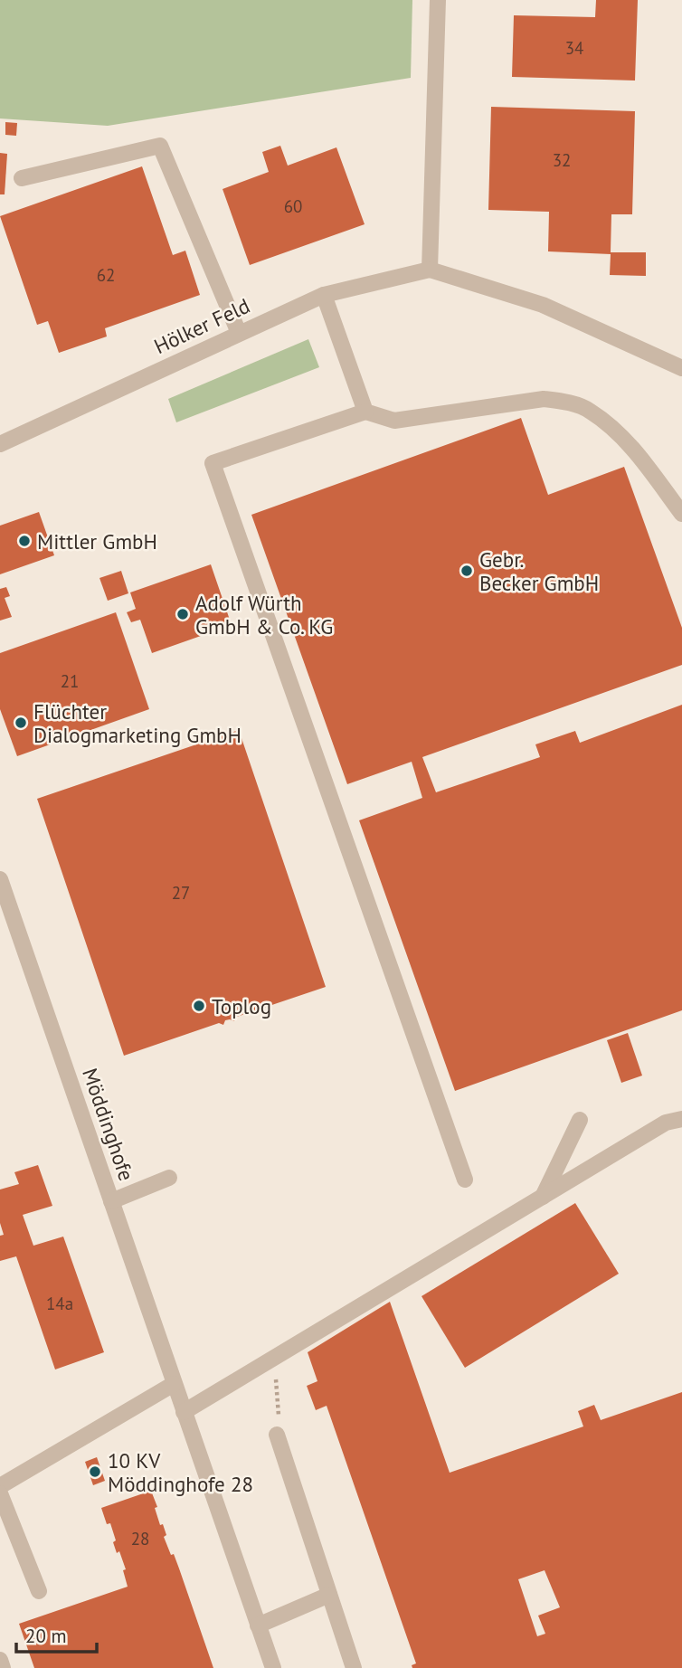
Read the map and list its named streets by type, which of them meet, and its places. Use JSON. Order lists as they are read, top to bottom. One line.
{"streets":{"street":["Hölker Feld","Möddinghofe"]},"places":["Mittler GmbH","Gebr. Becker GmbH","Adolf Würth GmbH & Co. KG","Flüchter Dialogmarketing GmbH","Toplog","10 KV Möddinghofe 28"],"house_numbers":["34","32","60","62","21","27","14a","28"],"scale_bar":"20 m"}
